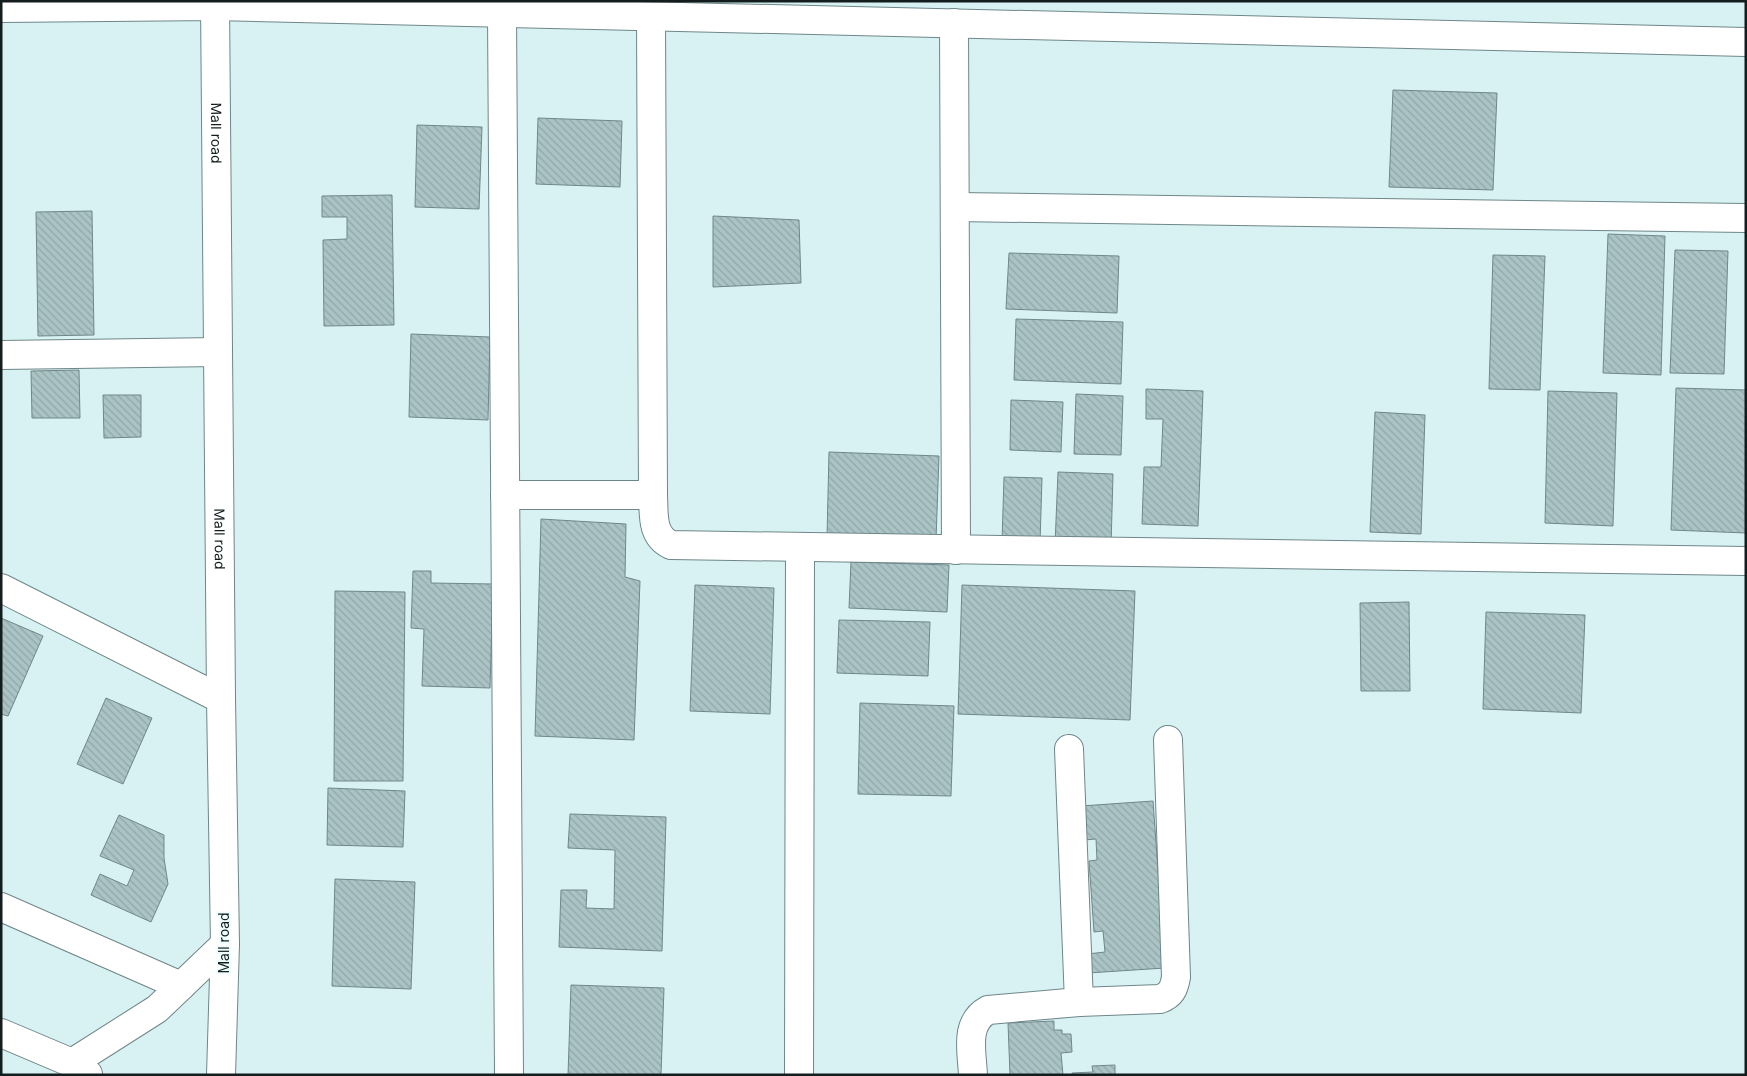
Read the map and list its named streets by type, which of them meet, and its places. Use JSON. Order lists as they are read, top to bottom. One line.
{"streets":{"street":["Mall road"]}}
